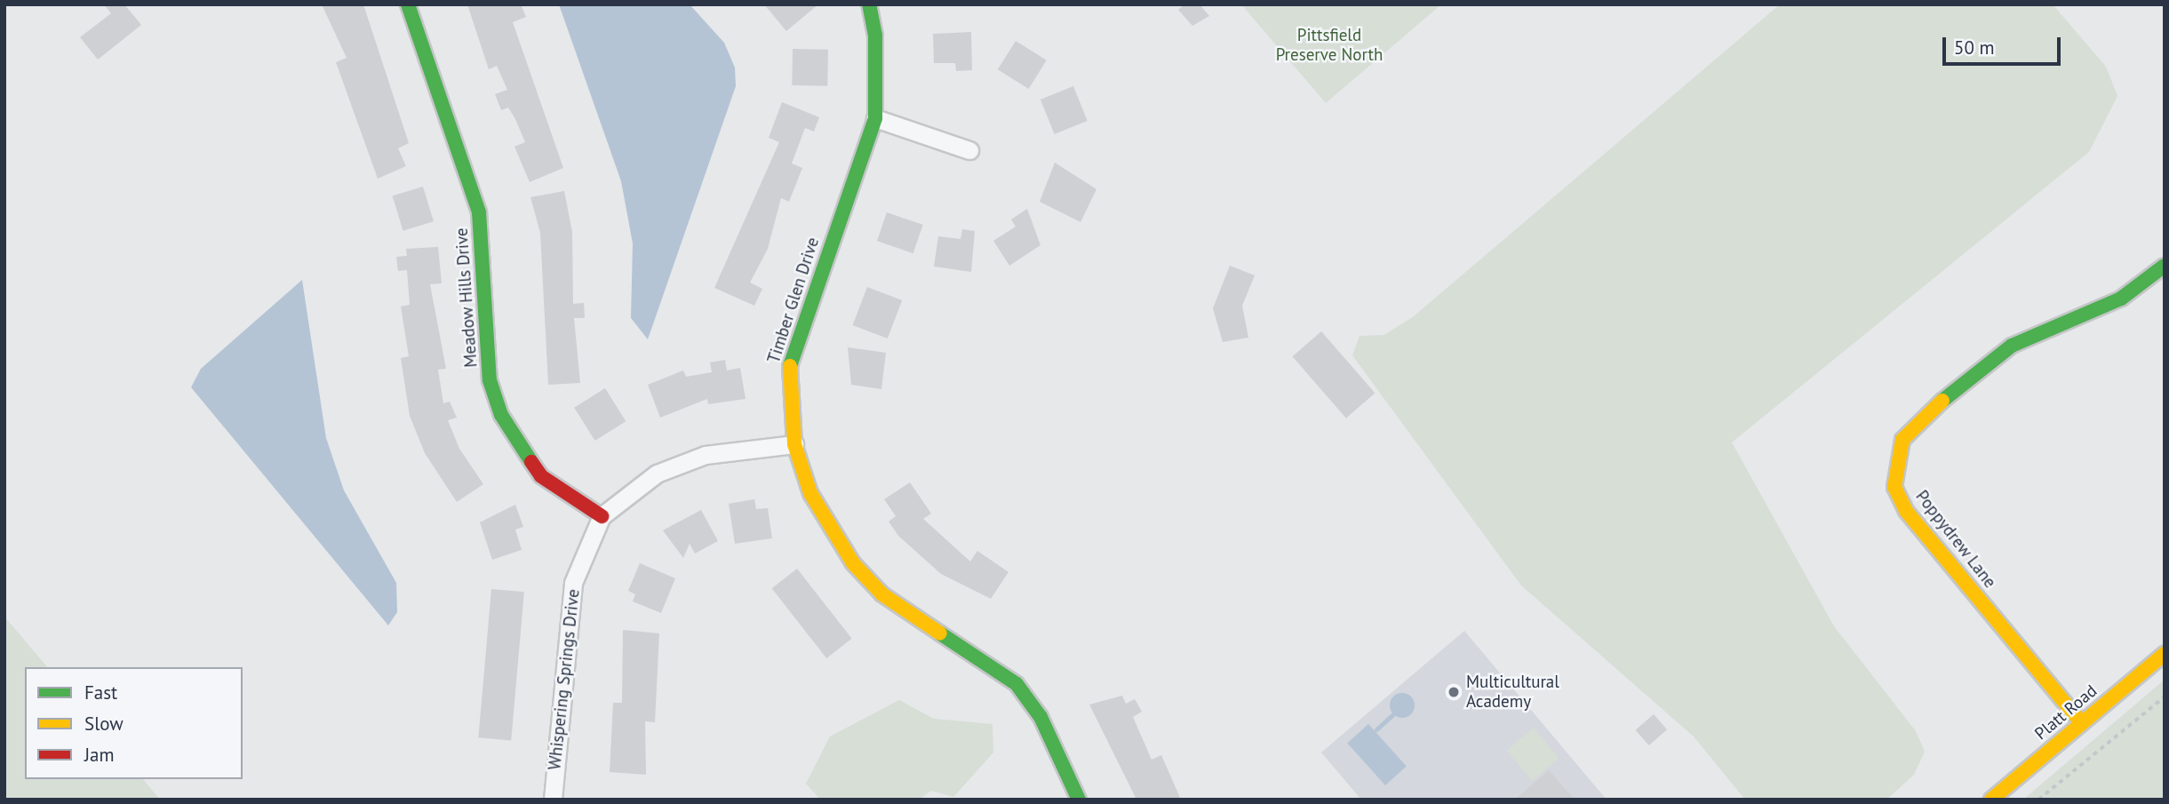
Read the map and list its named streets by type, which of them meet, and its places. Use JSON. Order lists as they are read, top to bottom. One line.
{"streets":{"street":["Meadow Hills Drive","Timber Glen Drive","Poppydrew Lane","Whispering Springs Drive","Platt Road"]},"crossings":[["Meadow Hills Drive","Whispering Springs Drive"],["Timber Glen Drive","Whispering Springs Drive"],["Poppydrew Lane","Platt Road"]],"parks":["Pittsfield Preserve North"],"places":["Multicultural Academy"],"legend":["Fast","Slow","Jam"],"scale_bar":"50 m"}
